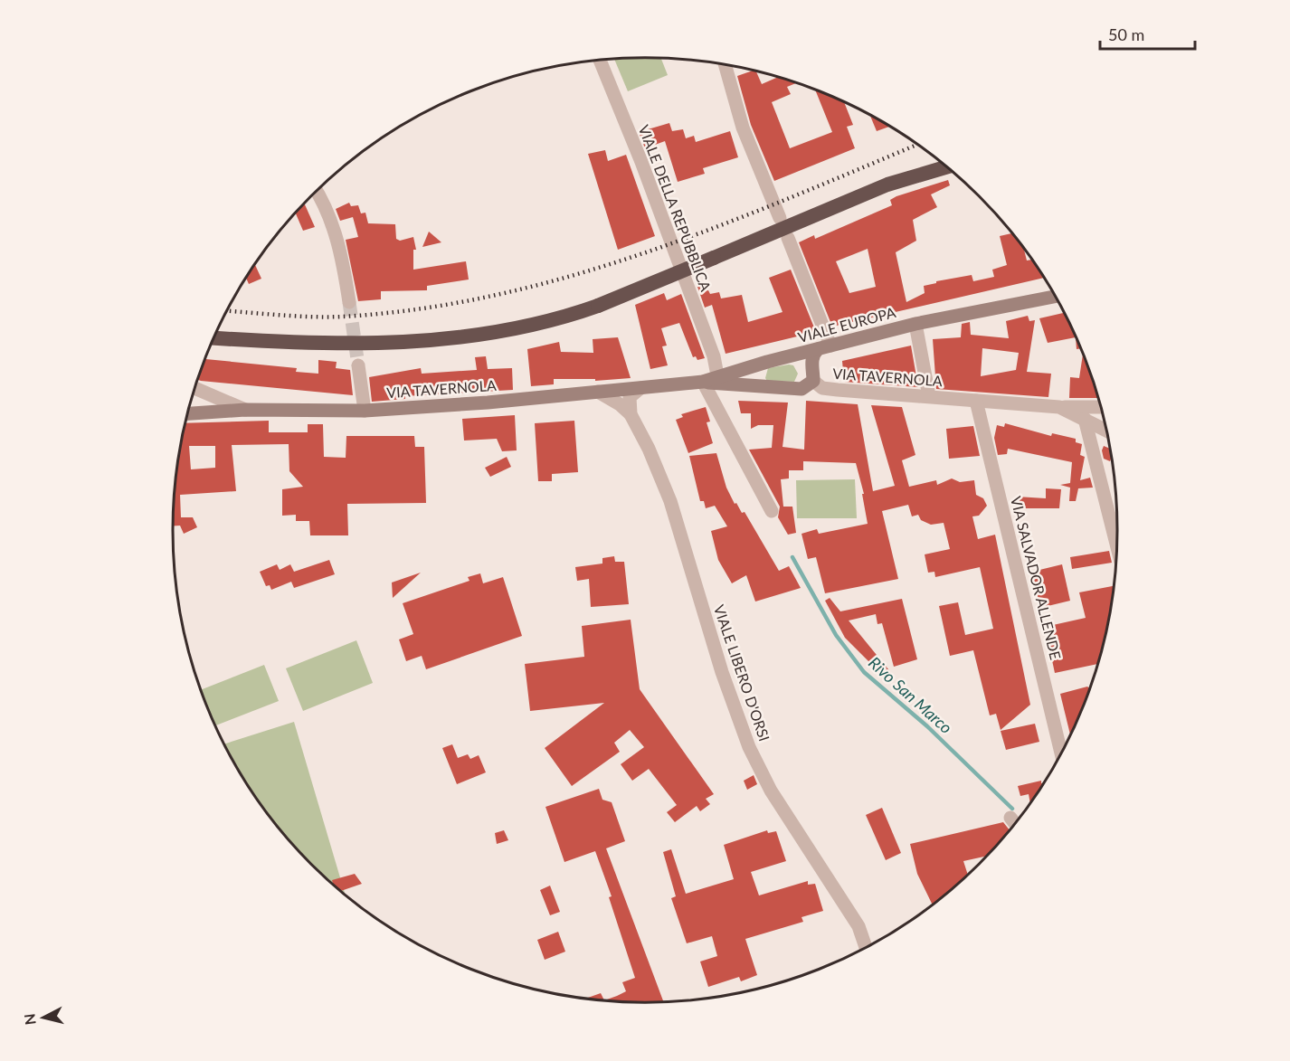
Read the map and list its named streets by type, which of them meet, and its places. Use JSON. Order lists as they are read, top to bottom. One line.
{"streets":{"main road":["VIALE EUROPA","VIA TAVERNOLA"],"street":["VIALE DELLA REPUBBLICA","VIA SALVADOR ALLENDE","VIALE LIBERO D'ORSI"]},"crossings":[["VIALE DELLA REPUBBLICA","VIALE EUROPA"],["VIALE EUROPA","VIA TAVERNOLA"],["VIA TAVERNOLA","VIA SALVADOR ALLENDE"]],"water":["Rivo San Marco"],"scale_bar":"50 m","north":"left"}
